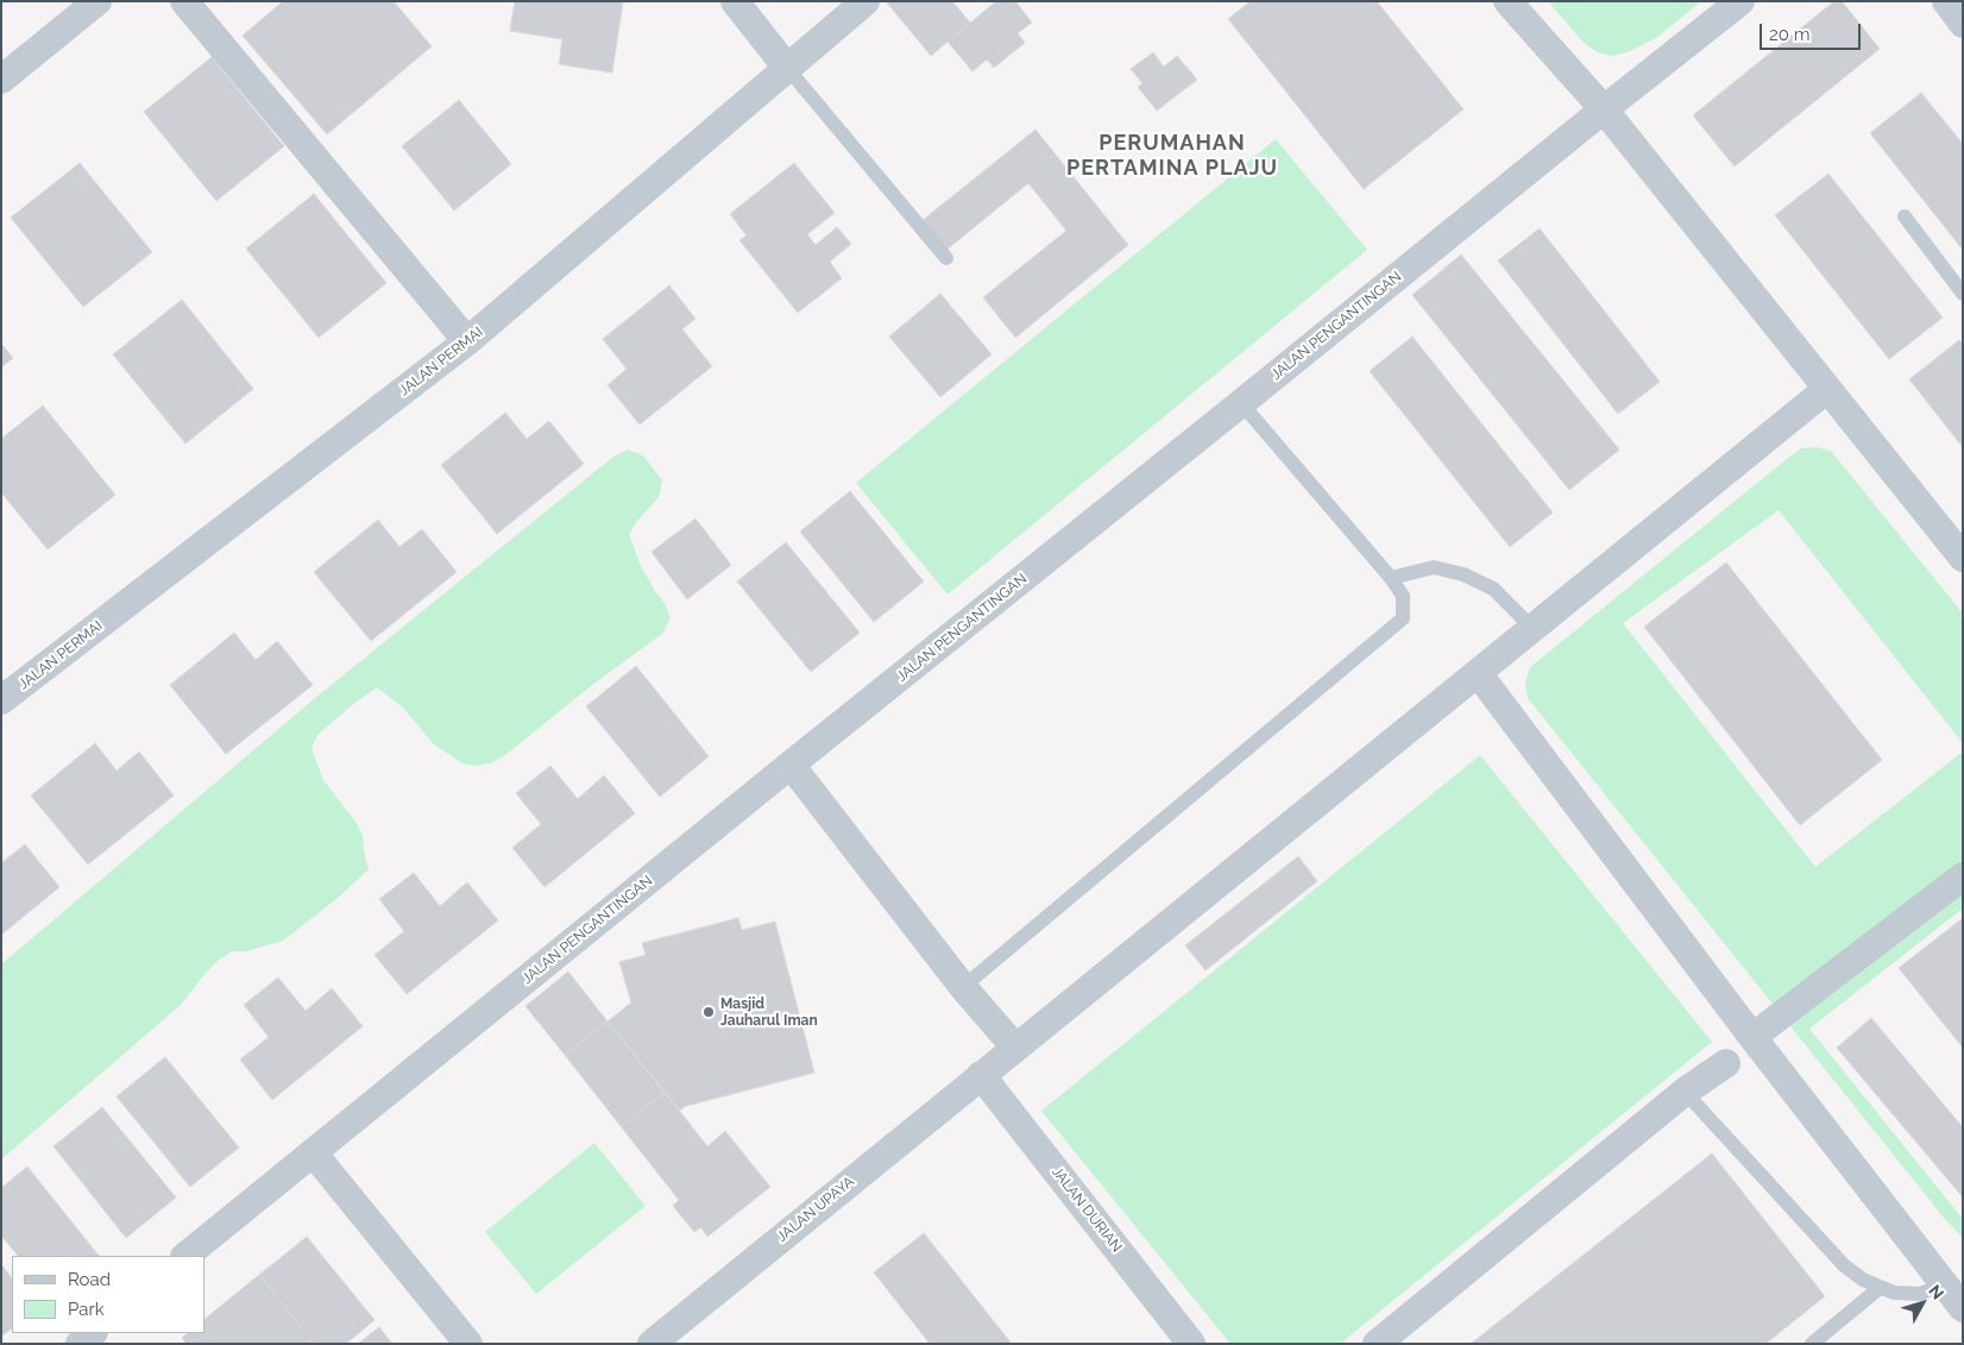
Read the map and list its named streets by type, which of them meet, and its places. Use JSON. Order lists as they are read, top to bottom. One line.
{"streets":{"street":["JALAN PENGANTINGAN","JALAN PERMAI","JALAN UPAYA","JALAN DURIAN"]},"crossings":[["JALAN UPAYA","JALAN DURIAN"]],"districts":["PERUMAHAN PERTAMINA PLAJU"],"places":["Masjid Jauharul Iman"],"legend":["Road","Park"],"scale_bar":"20 m","north":"top right"}
